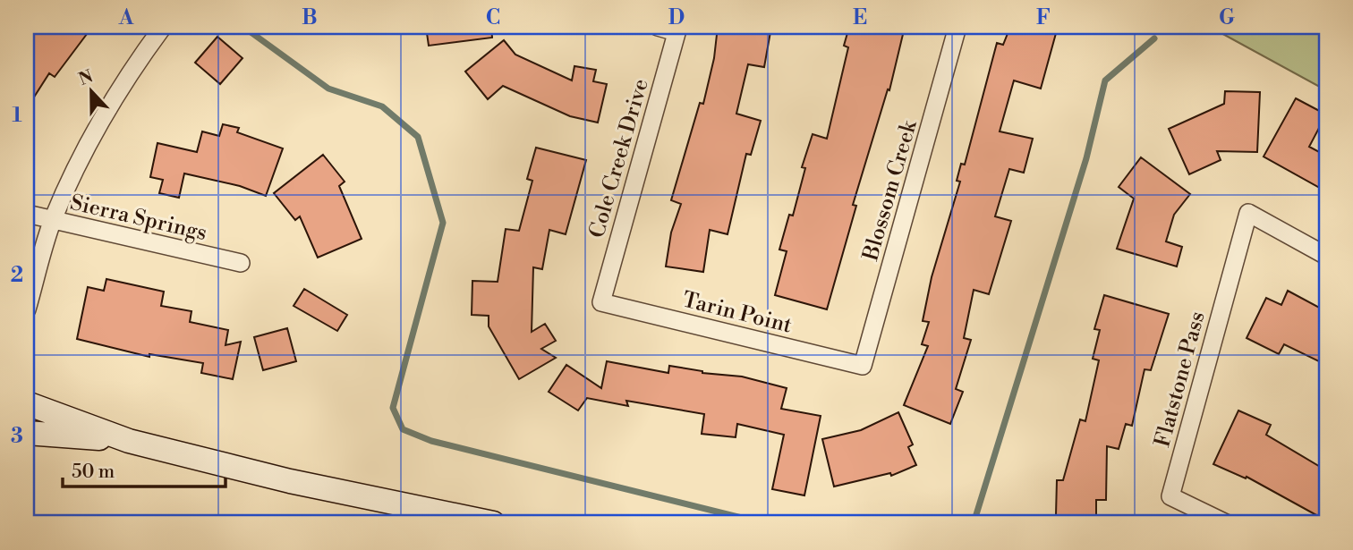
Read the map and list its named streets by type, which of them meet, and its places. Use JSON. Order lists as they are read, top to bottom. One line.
{"streets":{"street":["Cole Creek Drive","Blossom Creek","Sierra Springs","Tarin Point","Flatstone Pass"]},"crossings":[["Cole Creek Drive","Tarin Point"],["Blossom Creek","Tarin Point"]],"scale_bar":"50 m","north":"top","grid":{"columns":["A","B","C","D","E","F","G"],"rows":["1","2","3"]}}
